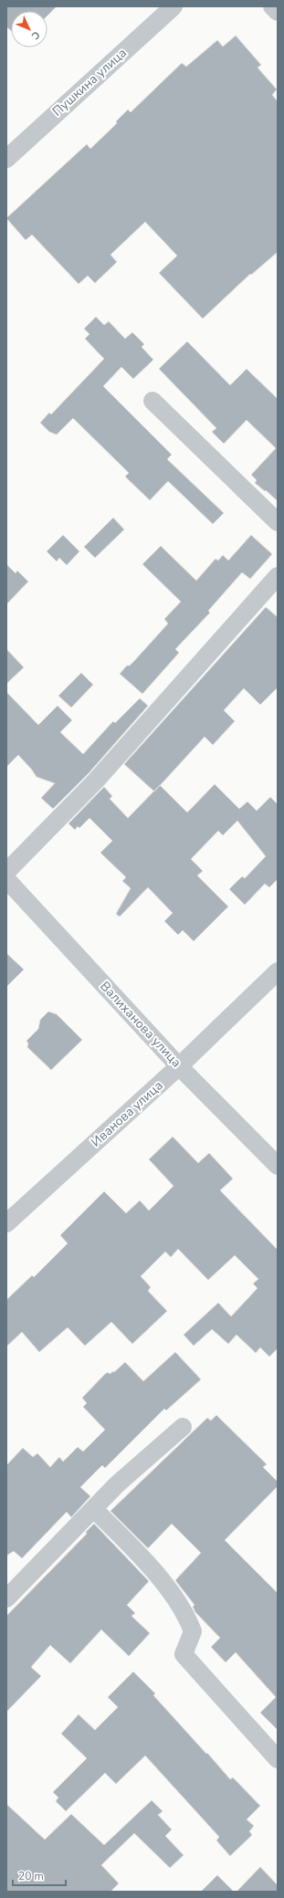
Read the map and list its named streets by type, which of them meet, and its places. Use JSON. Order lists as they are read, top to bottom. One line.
{"streets":{"street":["Пушкина улица","Валиханова улица","Иванова улица"]},"crossings":[["Валиханова улица","Иванова улица"]],"scale_bar":"20 m","north":"bottom right"}
